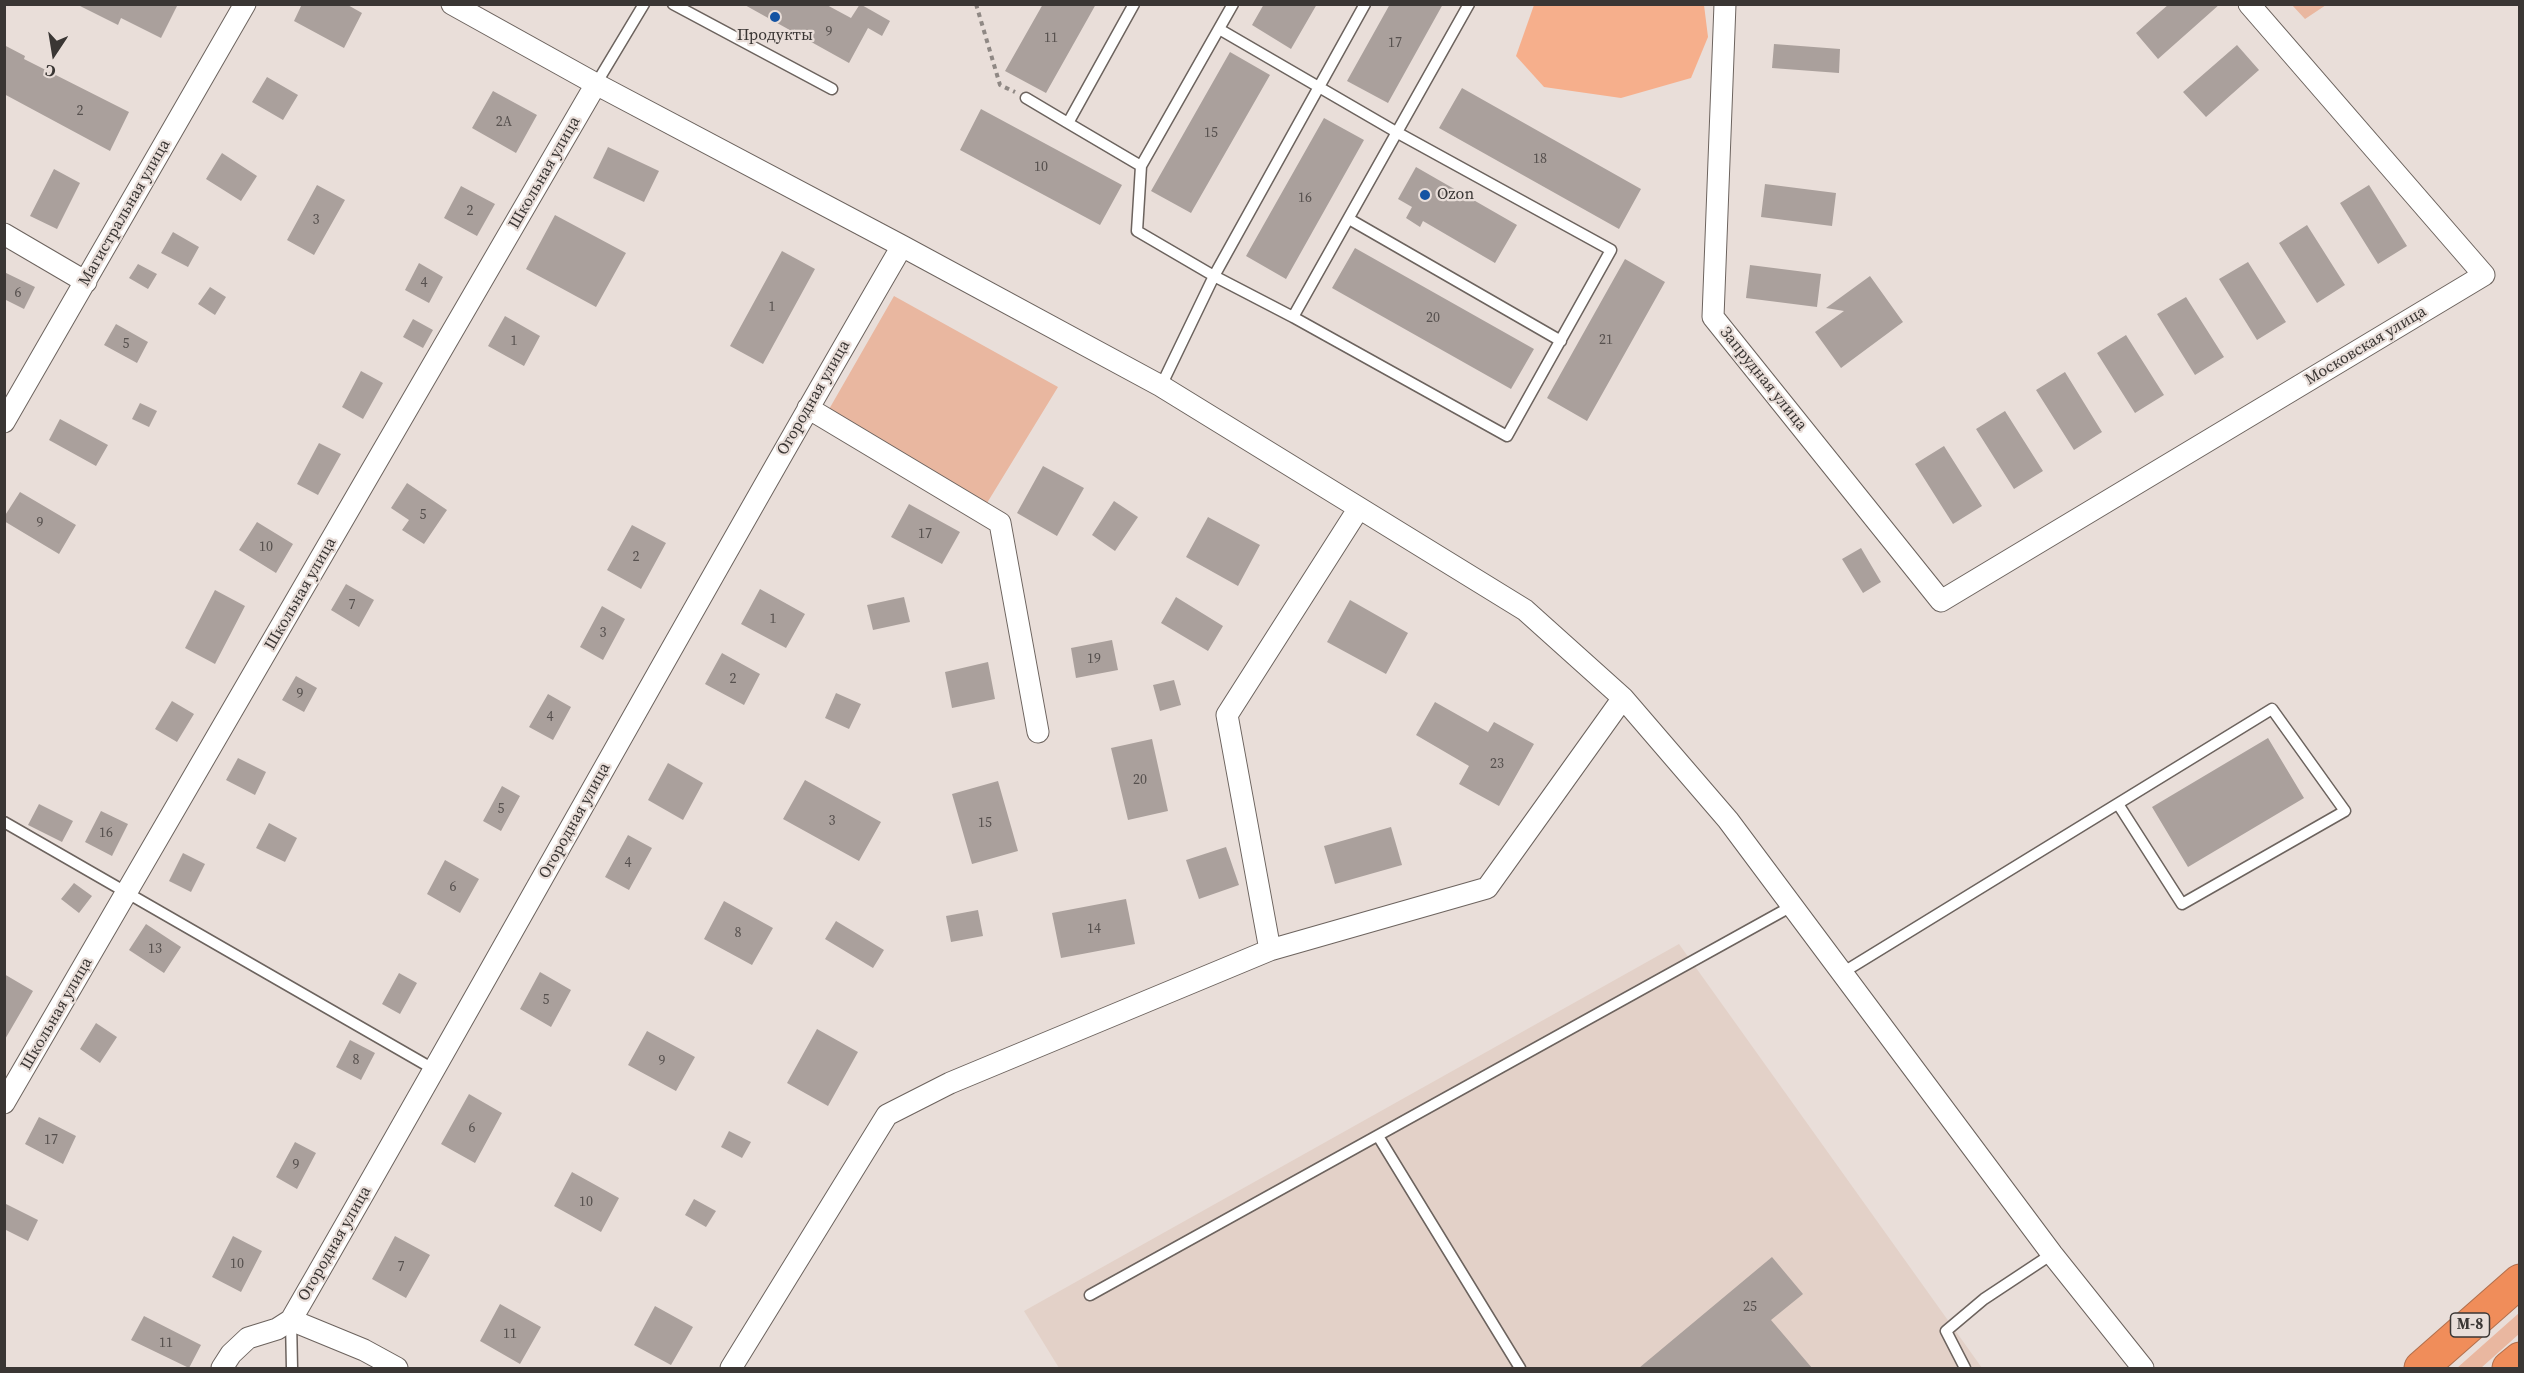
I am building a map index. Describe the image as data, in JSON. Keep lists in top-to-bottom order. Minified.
{"streets":{"highway":["М-8"],"street":["Школьная улица","Магистральная улица","Московская улица","Запрудная улица","Огородная улица"]},"crossings":[["Московская улица","Запрудная улица"]],"places":["Продукты","Ozon"],"house_numbers":["9","11","17","2","2А","15","18","10","16","2","3","4","6","1","20","21","1","5","5","9","17","10","2","7","1","3","19","2","9","4","23","20","5","3","15","16","4","6","14","8","13","5","8","9","6","17","9","10","10","7","25","11","11"],"north":"bottom"}
